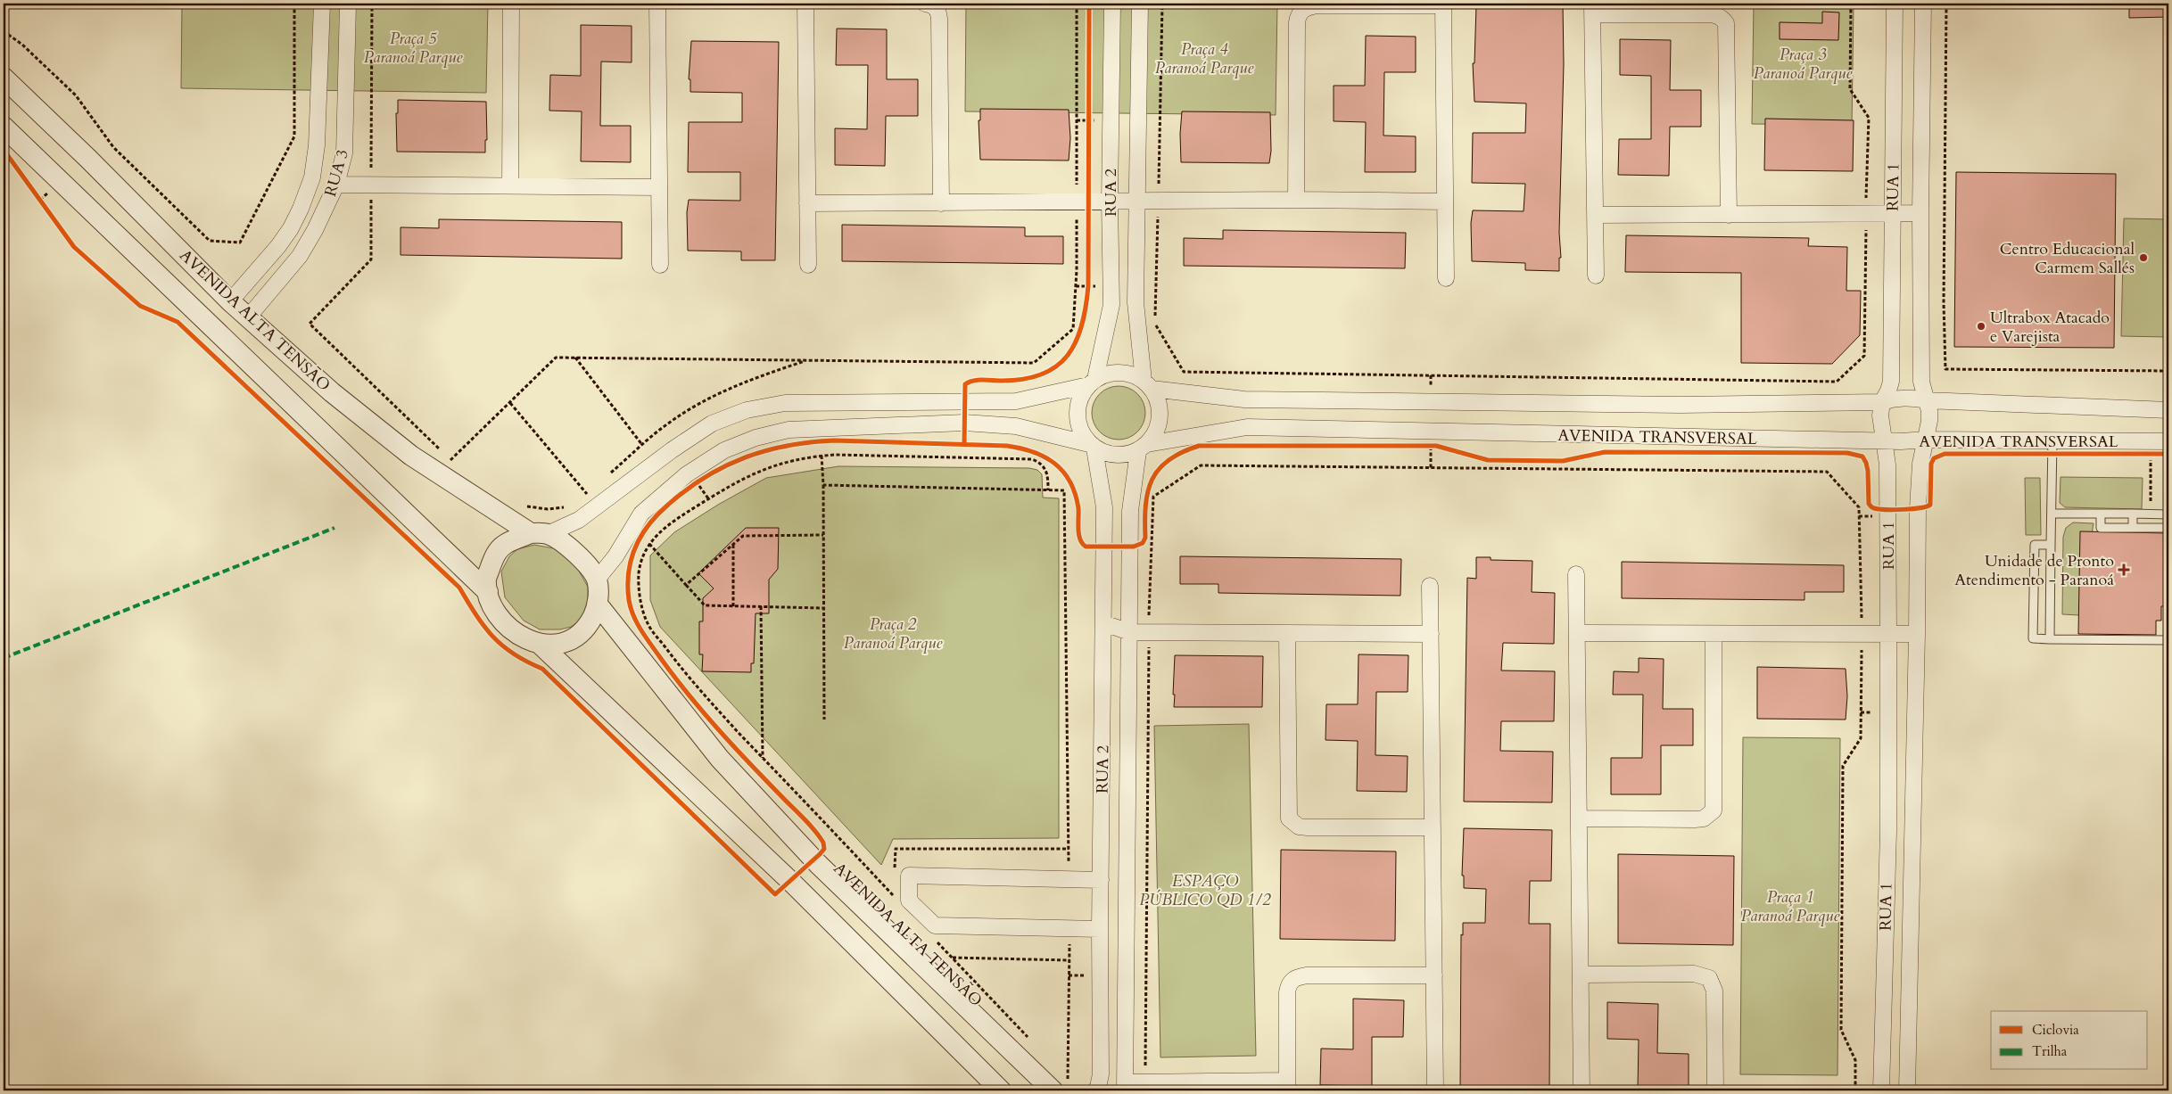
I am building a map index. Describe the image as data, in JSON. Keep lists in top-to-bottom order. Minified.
{"streets":{"street":["RUA 3","RUA 1","RUA 2","AVENIDA ALTA TENSĀO","AVENIDA TRANSVERSAL","AVENIDA ALTA TENSÃO"]},"crossings":[["RUA 3","AVENIDA ALTA TENSĀO"],["RUA 1","AVENIDA TRANSVERSAL"],["RUA 2","AVENIDA TRANSVERSAL"],["AVENIDA ALTA TENSĀO","AVENIDA TRANSVERSAL"],["AVENIDA ALTA TENSĀO","AVENIDA ALTA TENSÃO"],["AVENIDA TRANSVERSAL","AVENIDA ALTA TENSÃO"]],"parks":["Praça 5 Paranoá Parque","Praça 4 Paranoá Parque","Praça 3 Paranoá Parque","Praça 2 Paranoá Parque","ESPAÇO PÚBLICO QD 1/2","Praça 1 Paranoá Parque"],"places":{"other":["Centro Educacional Carmem Sallés","Ultrabox Atacado e Varejista"],"health":["Unidade de Pronto Atendimento - Paranoá"]},"legend":["Ciclovia","Trilha"]}
